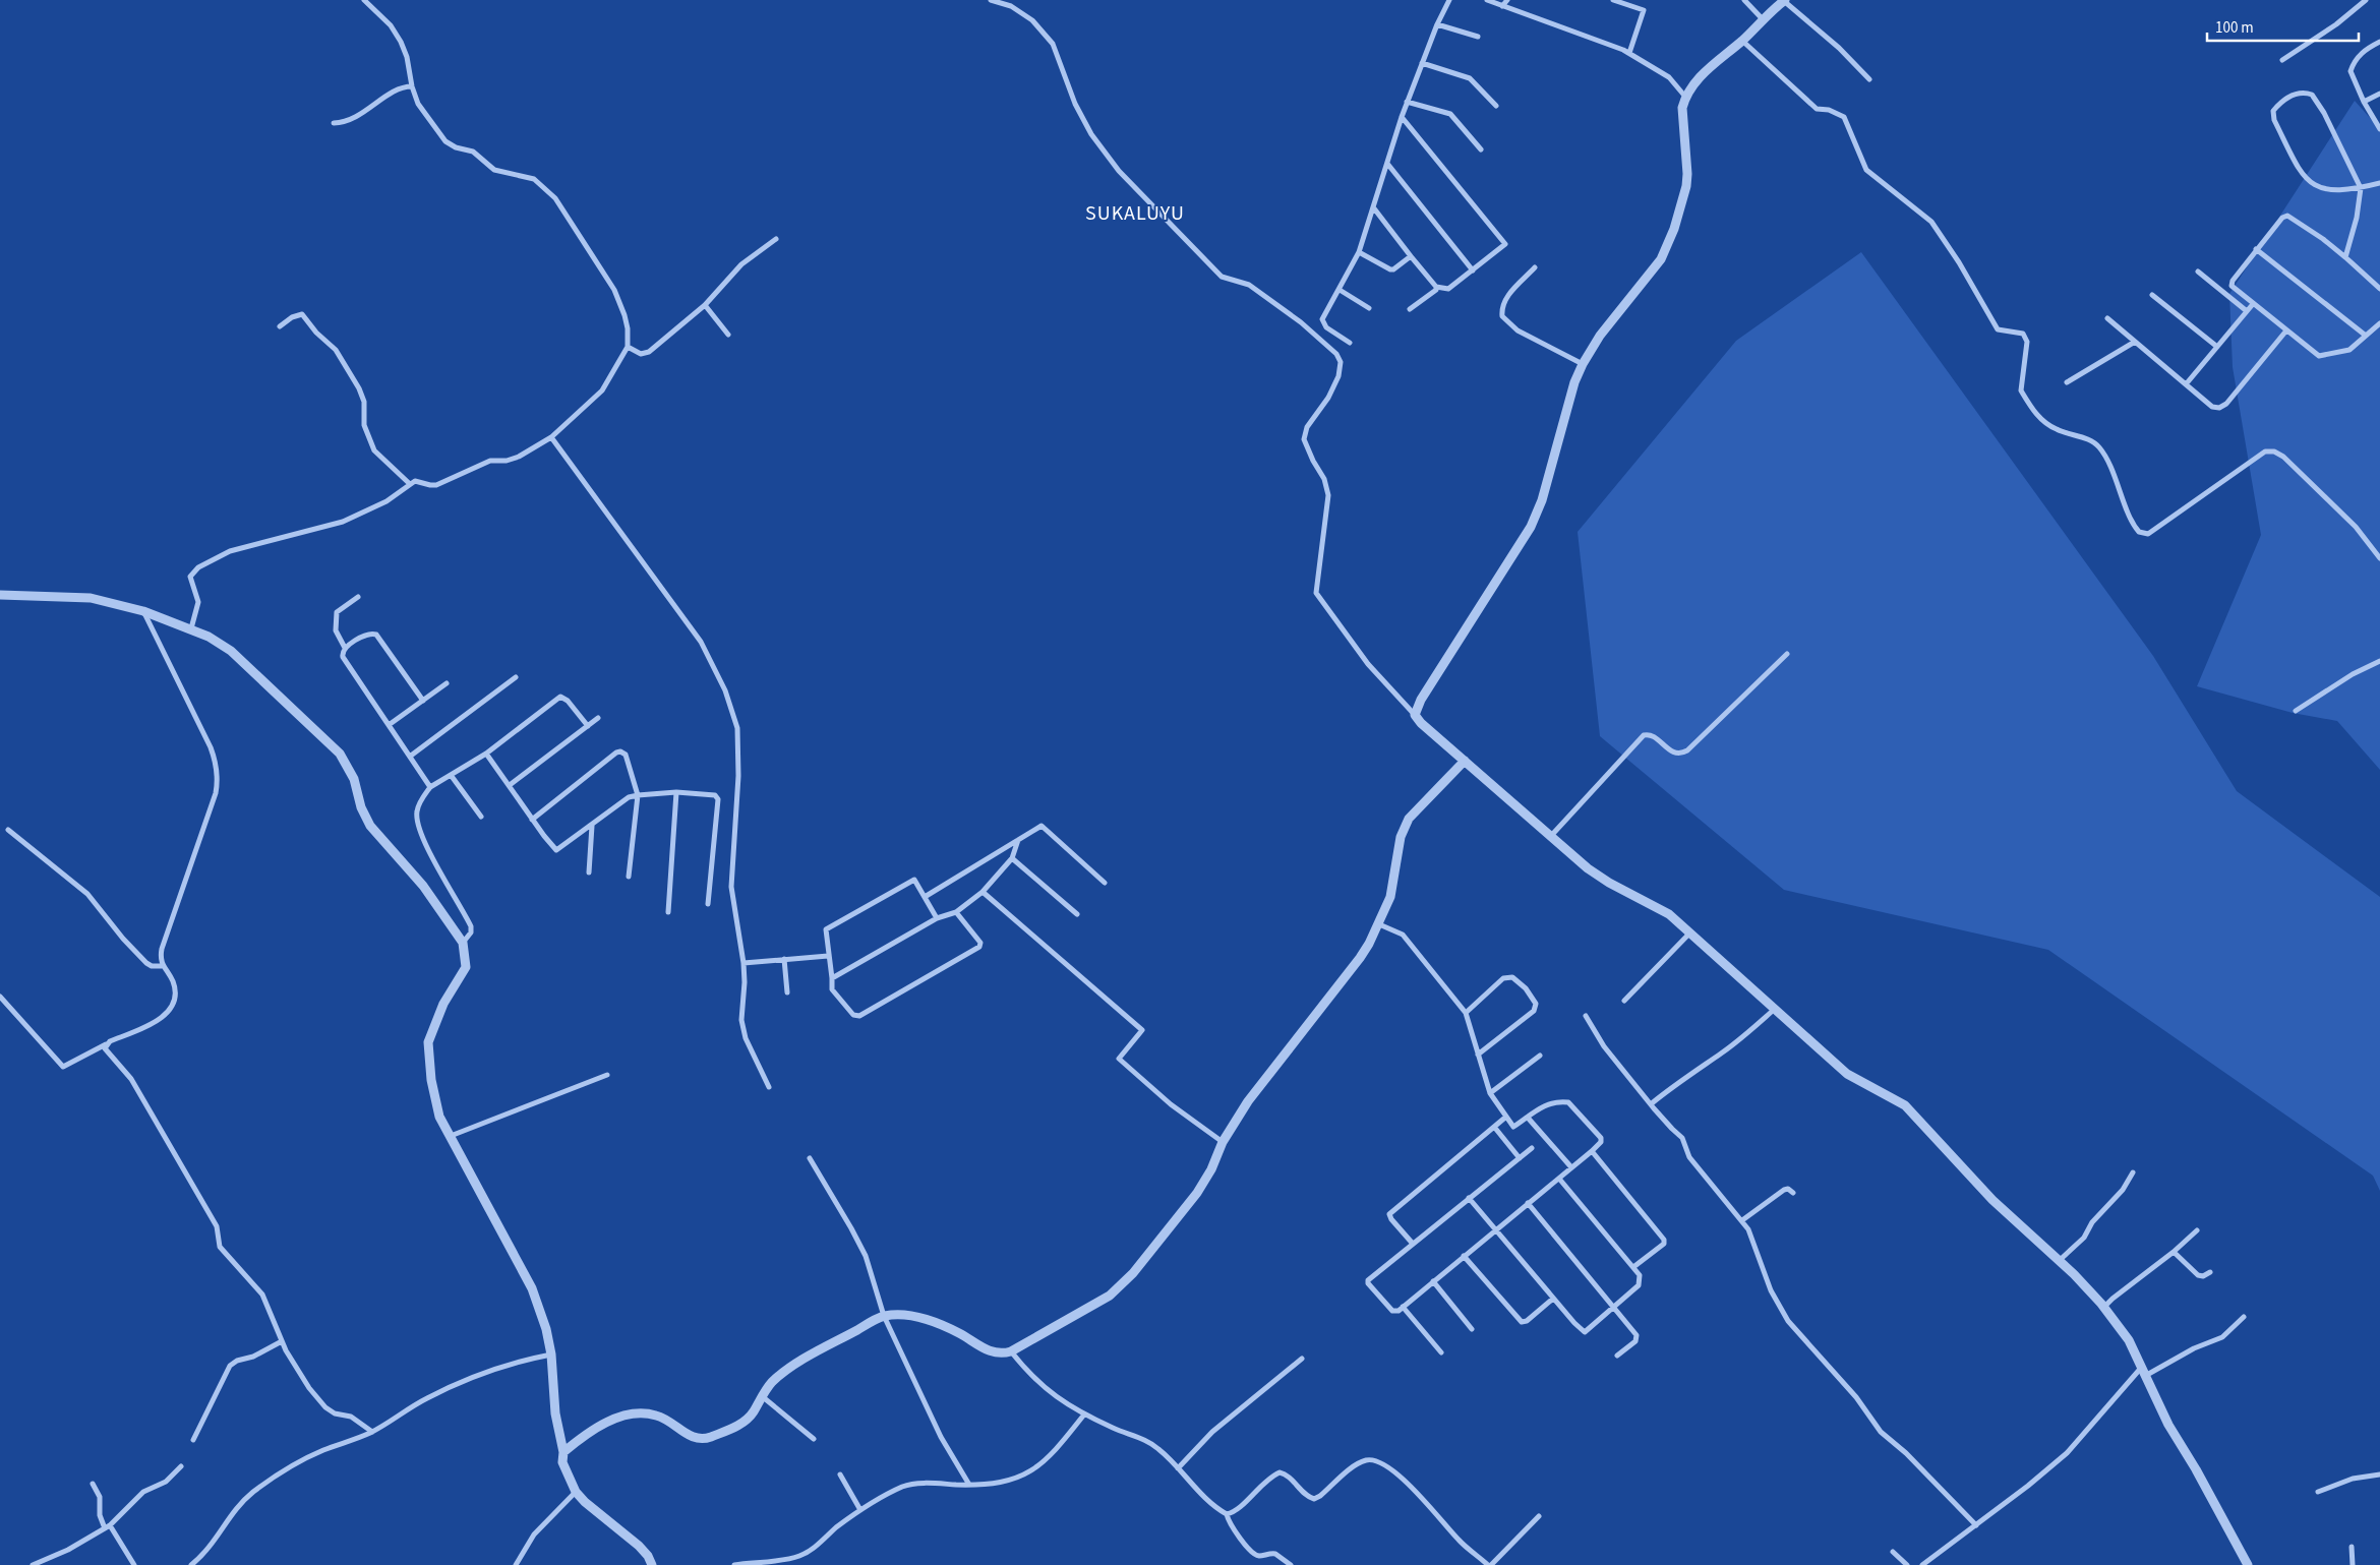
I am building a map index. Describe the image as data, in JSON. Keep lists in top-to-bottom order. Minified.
{"districts":["SUKALUYU"],"scale_bar":"100 m"}
